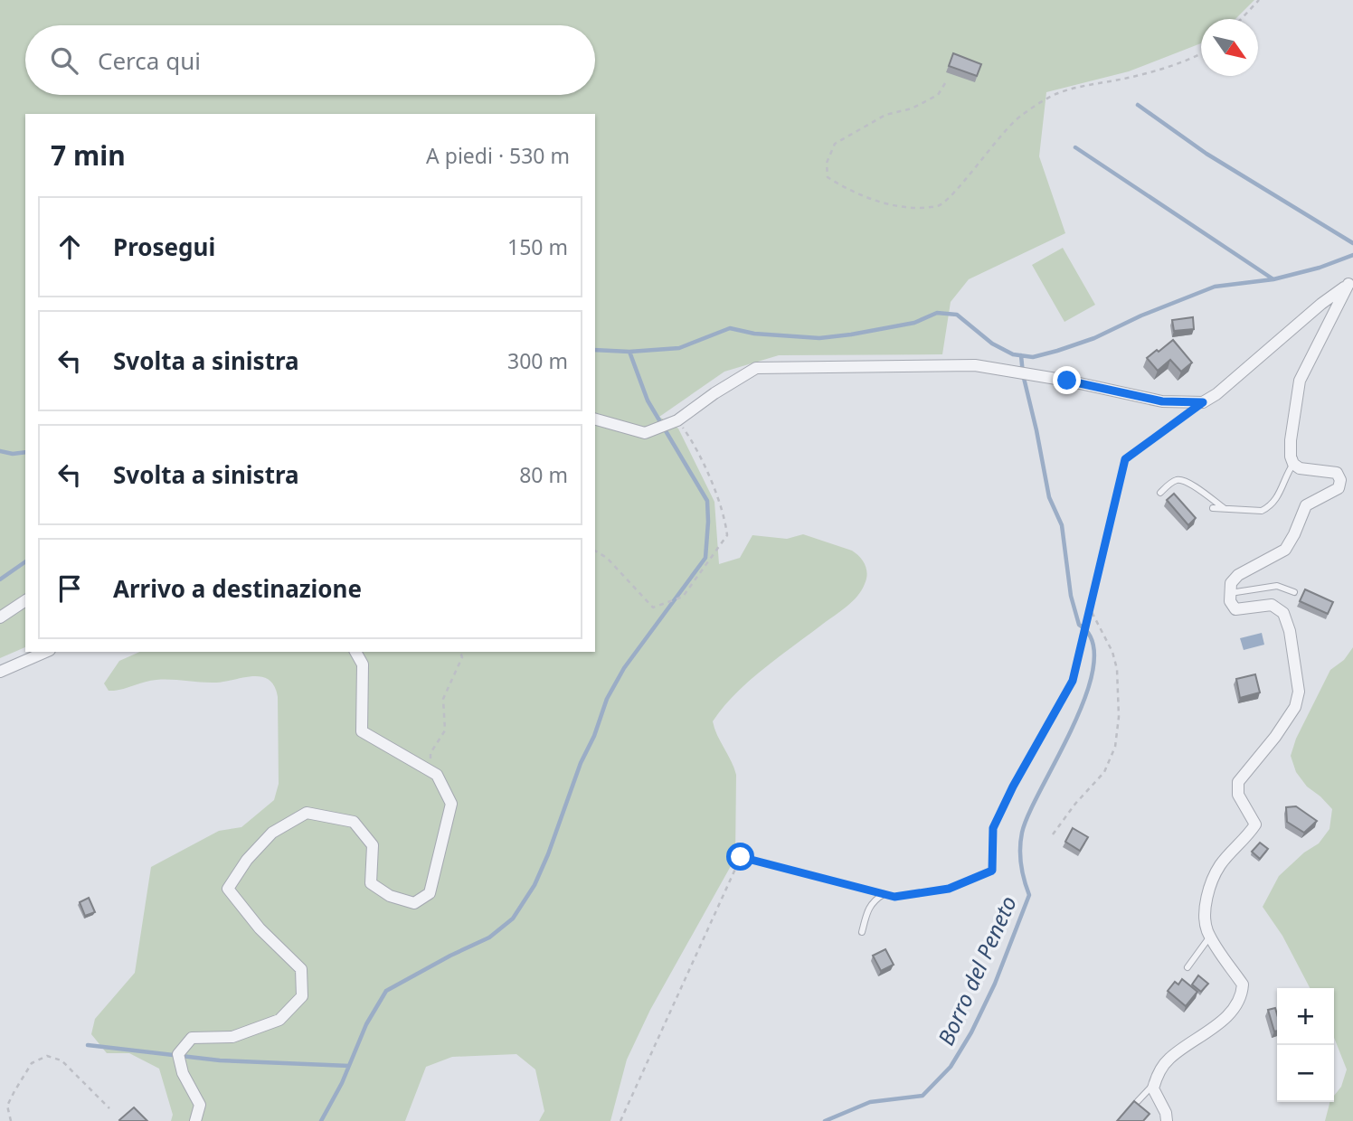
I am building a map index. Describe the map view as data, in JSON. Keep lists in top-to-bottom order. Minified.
{"water":["Borro del Peneto"],"north":"bottom right","page":{"search":"Cerca qui","heading":["7 min","A piedi · 530 m"],"list":[["Prosegui","150 m"],["Svolta a sinistra","300 m"],["Svolta a sinistra","80 m"],"Arrivo a destinazione"],"map_buttons":["+","−"]}}
